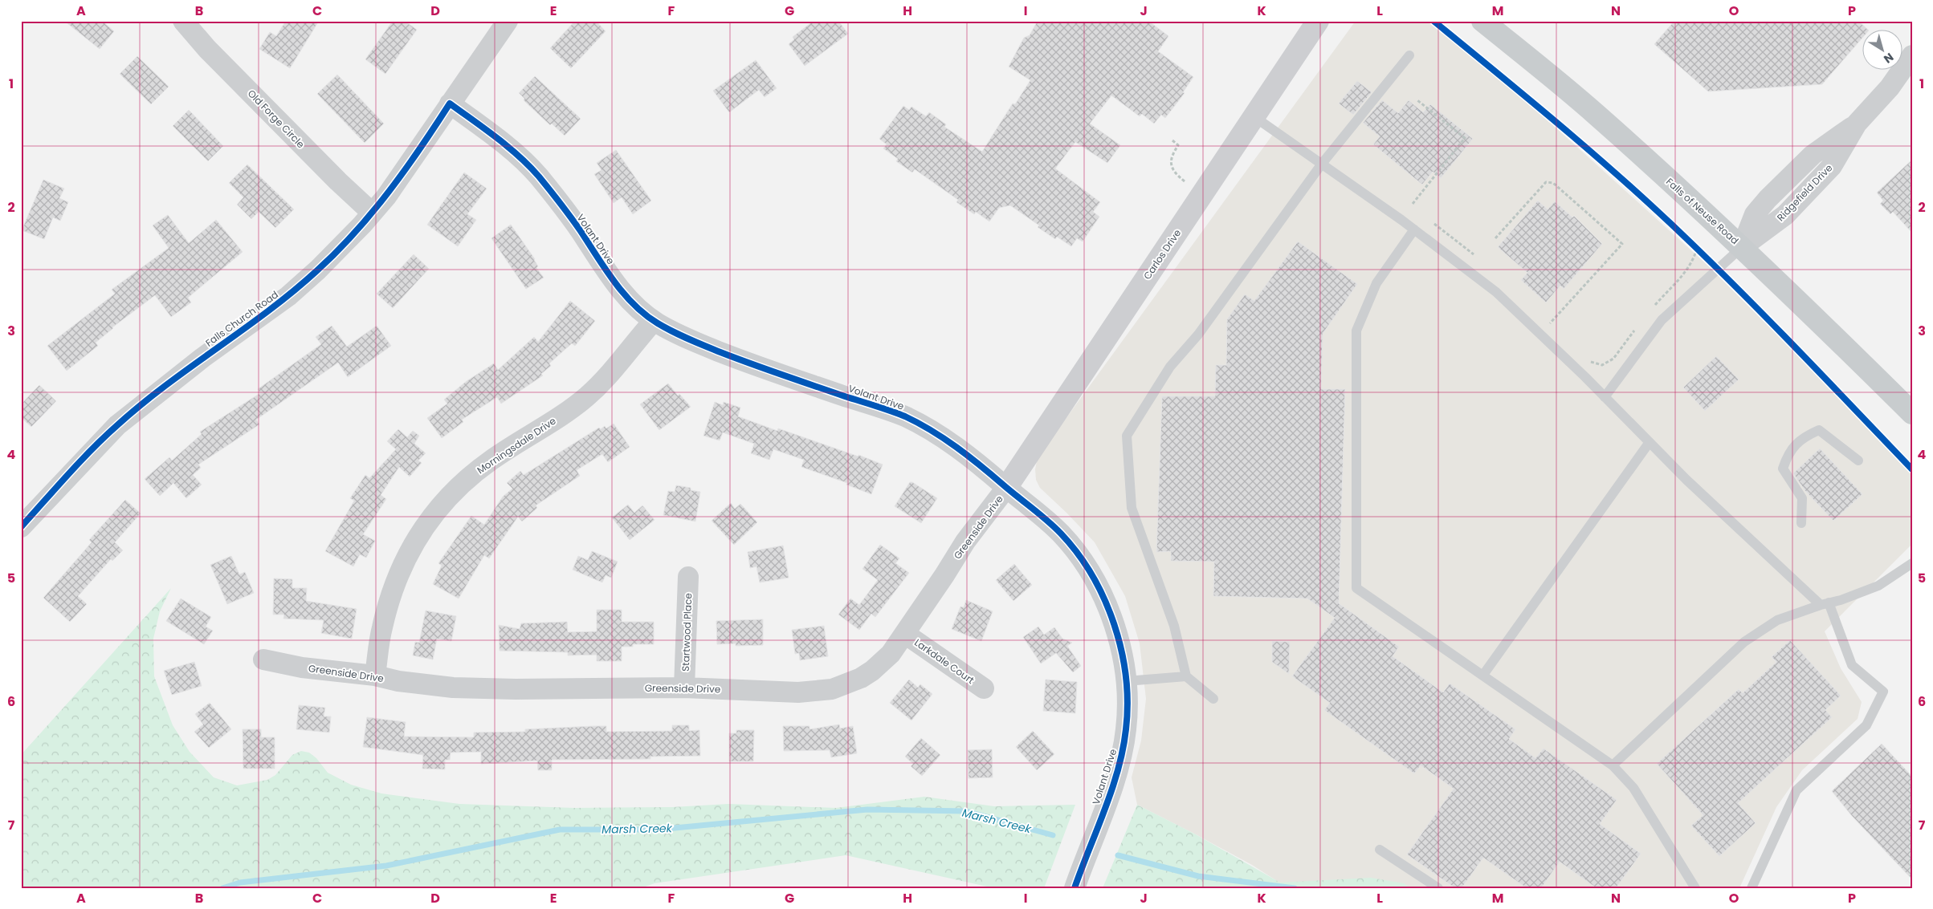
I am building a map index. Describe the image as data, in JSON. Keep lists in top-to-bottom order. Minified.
{"streets":{"main road":["Falls of Neuse Road"],"street":["Old Forge Circle","Ridgefield Drive","Volant Drive","Carlos Drive","Falls Church Road","Morningsdale Drive","Greenside Drive","Startwood Place","Larkdale Court"]},"crossings":[["Old Forge Circle","Falls Church Road"],["Ridgefield Drive","Falls of Neuse Road"],["Volant Drive","Carlos Drive"],["Volant Drive","Falls Church Road"],["Volant Drive","Morningsdale Drive"],["Volant Drive","Greenside Drive"],["Carlos Drive","Greenside Drive"],["Morningsdale Drive","Greenside Drive"],["Greenside Drive","Startwood Place"],["Greenside Drive","Larkdale Court"]],"water":["Marsh Creek"],"north":"bottom right","grid":{"columns":["A","B","C","D","E","F","G","H","I","J","K","L","M","N","O","P"],"rows":["1","2","3","4","5","6","7"]}}
